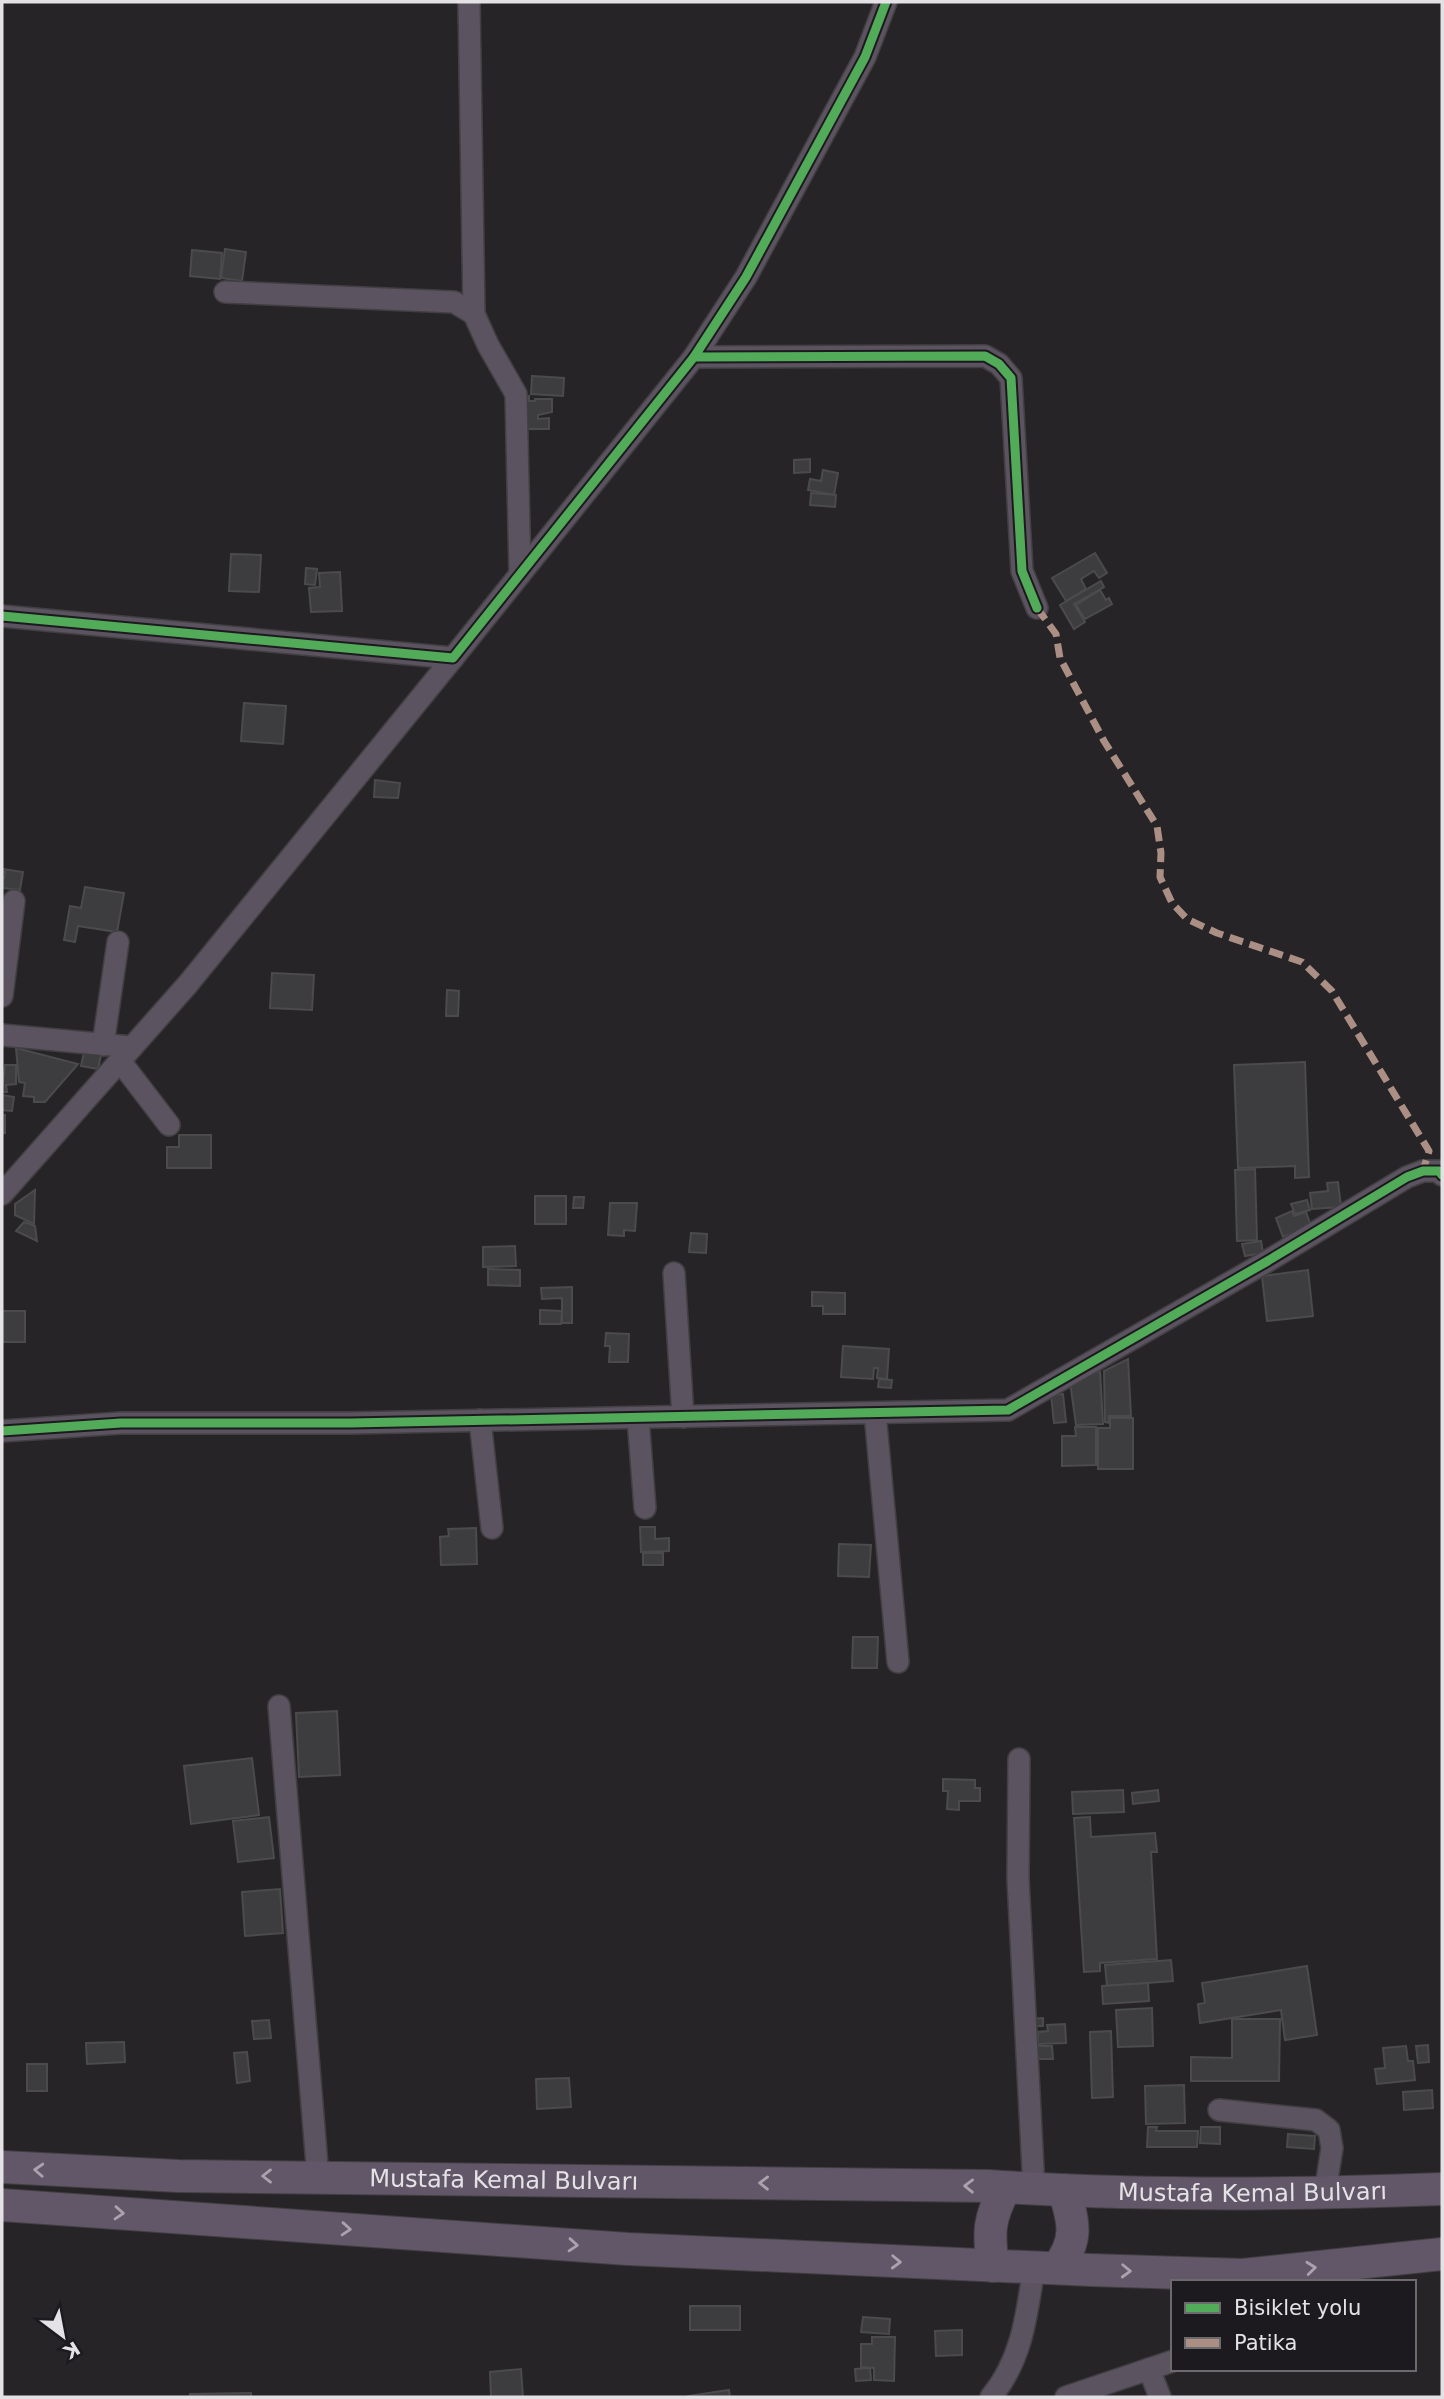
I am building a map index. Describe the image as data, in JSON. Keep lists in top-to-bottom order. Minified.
{"streets":{"highway":["Mustafa Kemal Bulvarı"]},"legend":["Bisiklet yolu","Patika"],"north":"bottom right"}
